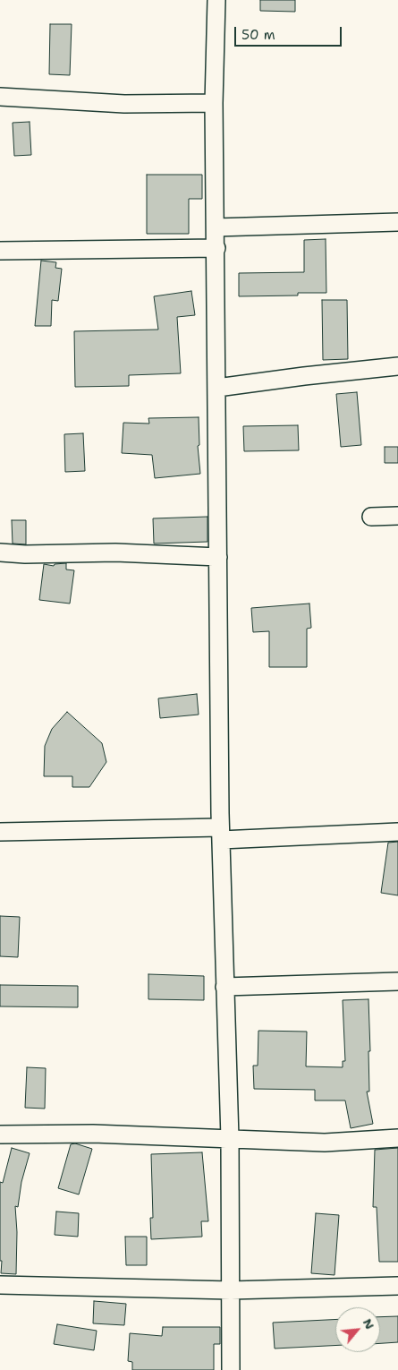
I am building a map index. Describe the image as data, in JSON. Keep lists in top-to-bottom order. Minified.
{"scale_bar":"50 m","north":"top right"}
